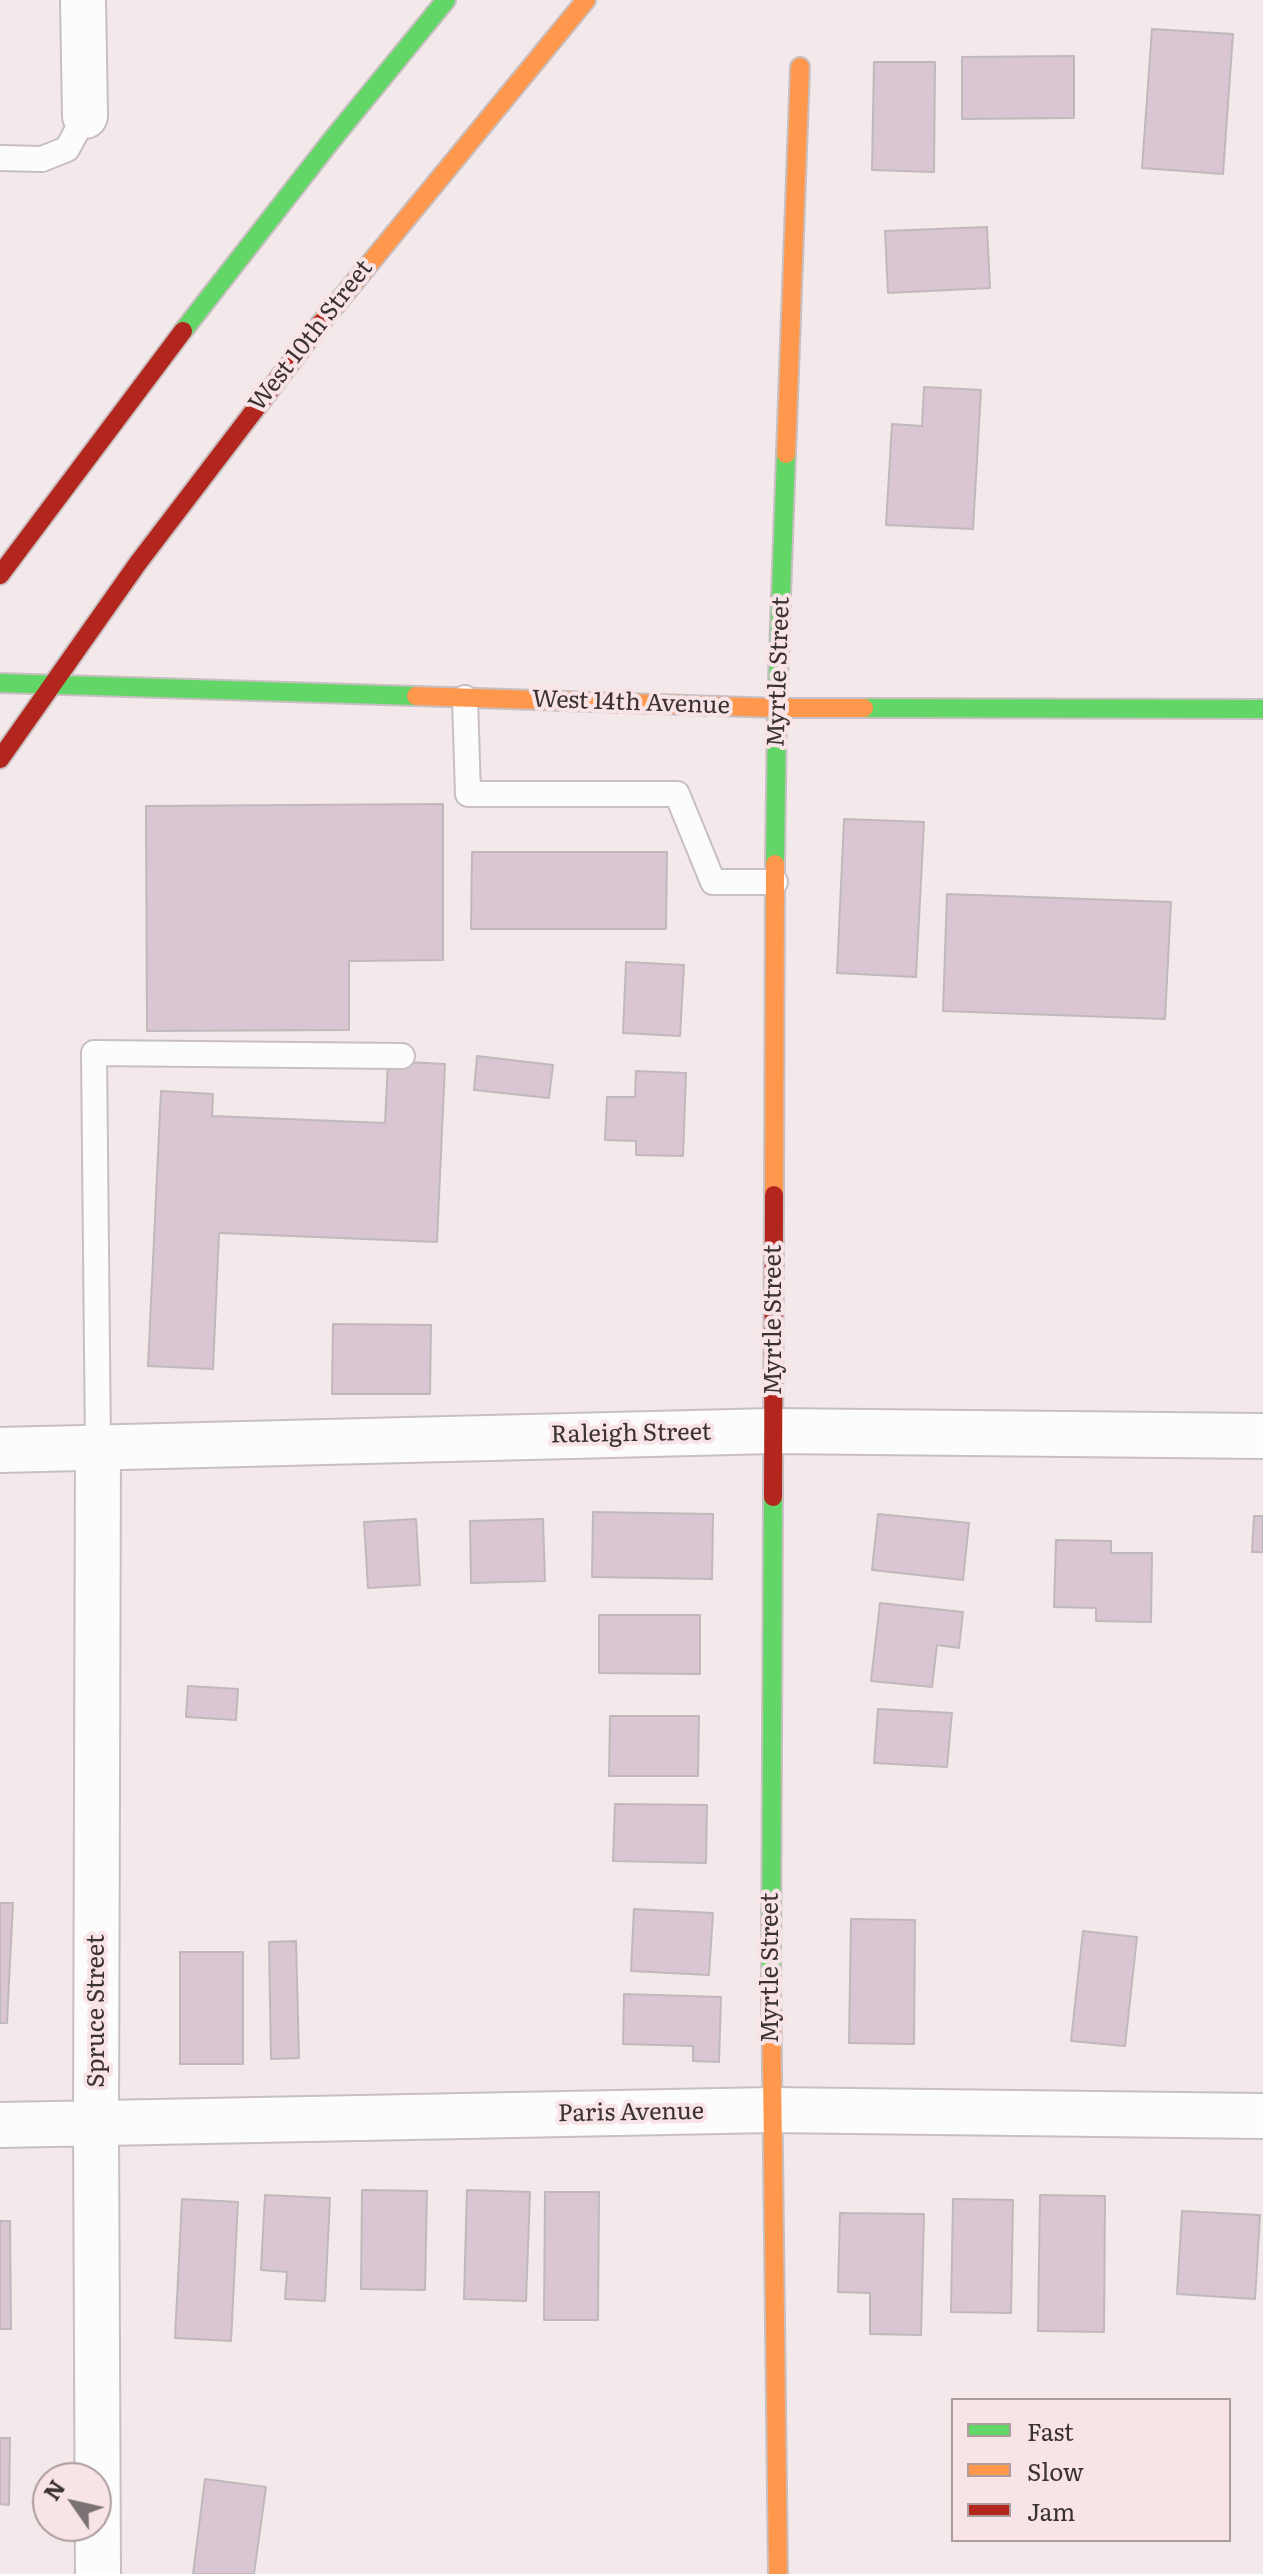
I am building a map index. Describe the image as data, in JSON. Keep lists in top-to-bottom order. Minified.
{"streets":{"main road":["West 10th Street","Myrtle Street","West 14th Avenue"],"street":["Raleigh Street","Spruce Street","Paris Avenue"]},"crossings":[["West 10th Street","West 14th Avenue"],["Myrtle Street","West 14th Avenue"],["Myrtle Street","Raleigh Street"],["Myrtle Street","Paris Avenue"],["Raleigh Street","Spruce Street"],["Spruce Street","Paris Avenue"]],"legend":["Fast","Slow","Jam"],"north":"top left"}
